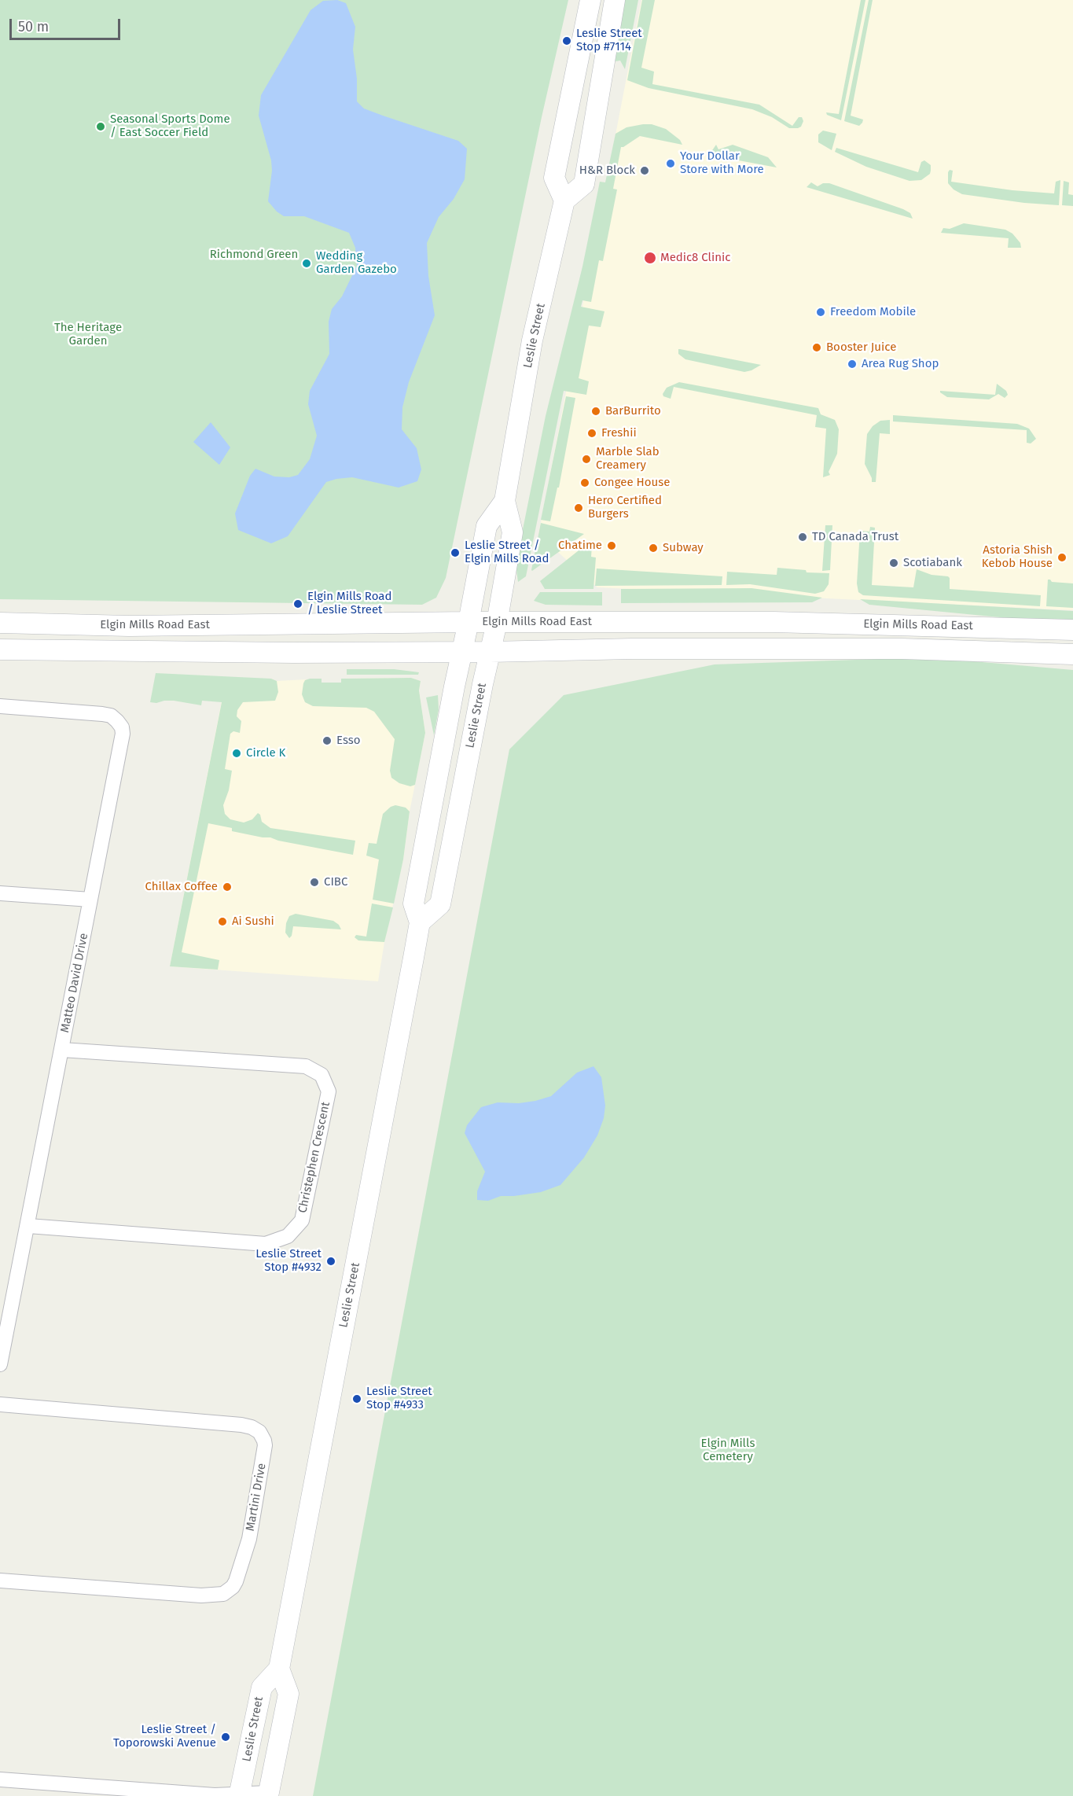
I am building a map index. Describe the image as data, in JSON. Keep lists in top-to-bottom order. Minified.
{"streets":{"main road":["Leslie Street","Elgin Mills Road East"],"street":["Matteo David Drive","Christephen Crescent","Martini Drive"]},"crossings":[["Leslie Street","Elgin Mills Road East"],["Matteo David Drive","Christephen Crescent"]],"parks":["Richmond Green","The Heritage Garden","Elgin Mills Cemetery"],"places":["Leslie Street Stop #7114","Seasonal Sports Dome / East Soccer Field","Your Dollar Store with More","H&R Block","Medic8 Clinic","Wedding Garden Gazebo","Freedom Mobile","Booster Juice","Area Rug Shop","BarBurrito","Freshii","Marble Slab Creamery","Congee House","Hero Certified Burgers","TD Canada Trust","Chatime","Subway","Leslie Street / Elgin Mills Road","Astoria Shish Kebob House","Scotiabank","Elgin Mills Road / Leslie Street","Esso","Circle K","CIBC","Chillax Coffee","Ai Sushi","Leslie Street Stop #4932","Leslie Street Stop #4933","Leslie Street / Toporowski Avenue"],"scale_bar":"50 m"}
